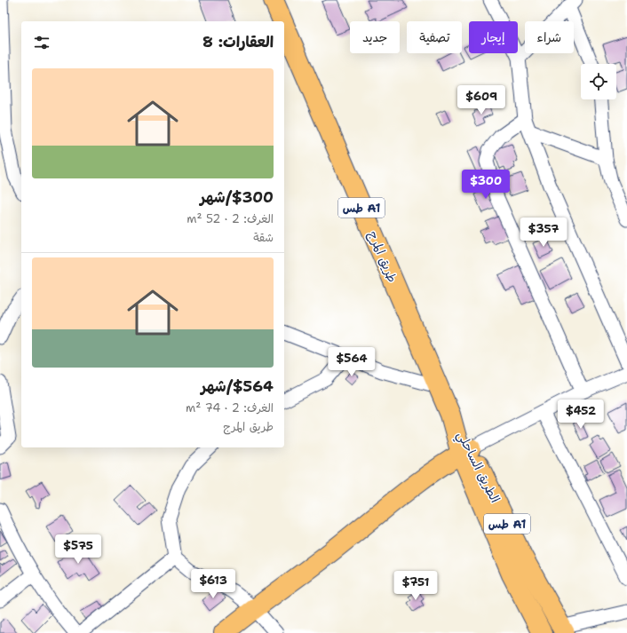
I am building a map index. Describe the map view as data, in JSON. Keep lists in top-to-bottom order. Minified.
{"streets":{"main road":["طس A1","طريق المرج","الطريق الساحلي"]},"crossings":[["طس A1","الطريق الساحلي"],["طريق المرج","الطريق الساحلي"]],"page":{"chip":["شراء","إيجار","تصفية","جديد"],"heading":"العقارات: 8","list":[{"name":"$300/شهر","note":"الغرف: 2 · 52 m² · شقة"},{"name":"$564/شهر","note":"الغرف: 2 · 74 m² · طريق المرج"}],"price":["$609","$300","$357","$564","$452","$575","$613","$751"]}}
